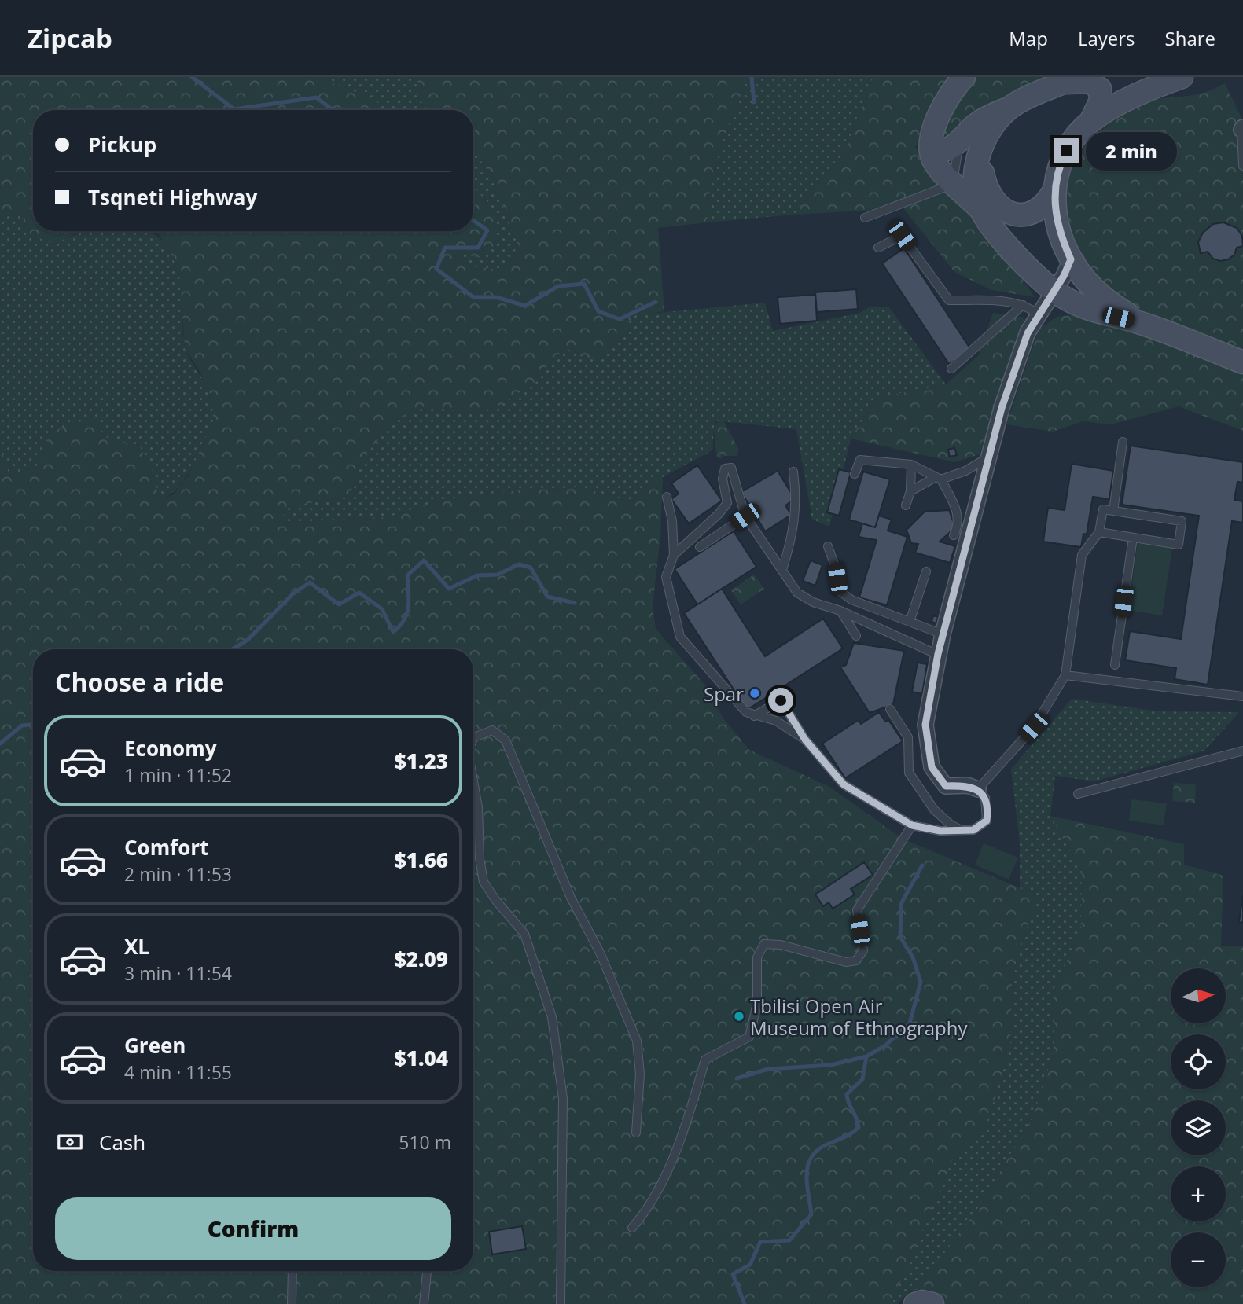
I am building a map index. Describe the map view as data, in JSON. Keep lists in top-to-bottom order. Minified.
{"places":["Spar","Tbilisi Open Air Museum of Ethnography"],"north":"right","page":{"header":"Zipcab","nav":["Map","Layers","Share"],"banner":["Pickup","Tsqneti Highway"],"bubble":"2 min","heading":"Choose a ride","list":[{"name":"Economy","note":"1 min · 11:52","value":"$1.23"},{"name":"Comfort","note":"2 min · 11:53","value":"$1.66"},{"name":"XL","note":"3 min · 11:54","value":"$2.09"},{"name":"Green","note":"4 min · 11:55","value":"$1.04"}],"map_buttons":["+","−"],"pay":["Cash","510 m"],"buttons":"Confirm"}}
